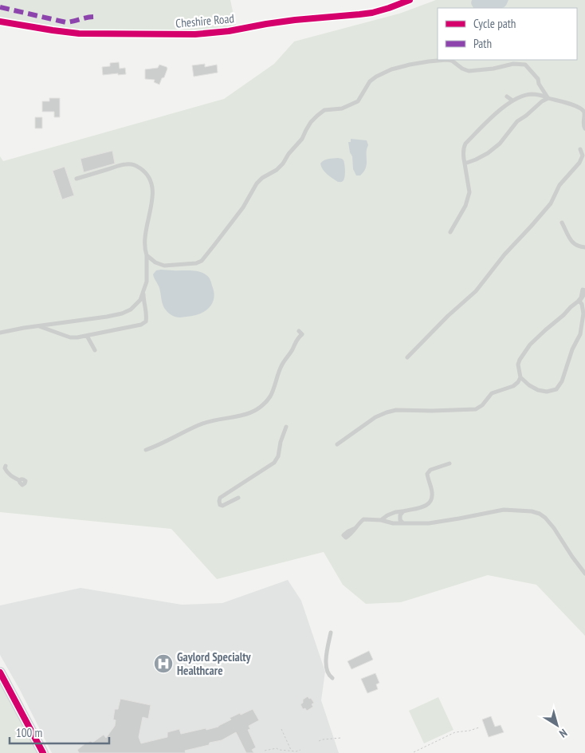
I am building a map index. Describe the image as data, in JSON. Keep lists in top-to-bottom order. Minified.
{"streets":{"street":["Cheshire Road"]},"places":{"hospital":["Gaylord Specialty Healthcare"]},"legend":["Cycle path","Path"],"scale_bar":"100 m","north":"bottom right"}
